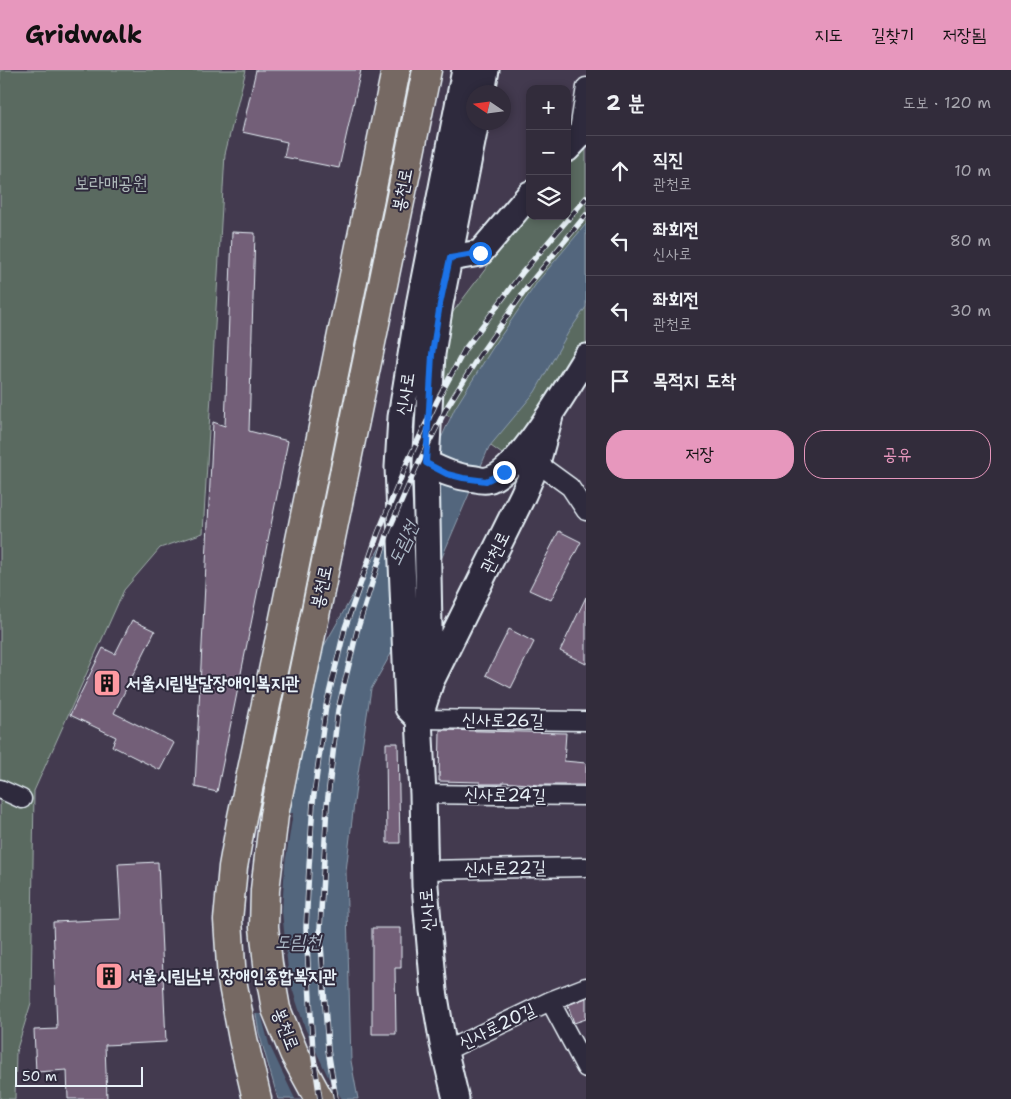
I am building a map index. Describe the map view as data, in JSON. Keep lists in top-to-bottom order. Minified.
{"streets":{"main road":["봉천로","신사로","관천로"],"street":["신사로26길","신사로24길","신사로22길","신사로20길"]},"crossings":[["신사로","관천로"],["신사로","신사로26길"],["신사로","신사로24길"],["신사로","신사로22길"],["신사로","신사로20길"]],"water":["도림천"],"parks":["보라매공원"],"places":{"building":["서울시립발달장애인복지관","서울시립남부 장애인종합복지관"]},"scale_bar":"50 m","north":"left","page":{"header":"Gridwalk","nav":["지도","길찾기","저장됨"],"heading":["2 분","도보 · 120 m"],"map_buttons":["+","−"],"list":[["직진","관천로","10 m"],["좌회전","신사로","80 m"],["좌회전","관천로","30 m"],"목적지 도착"],"buttons":["저장","공유"],"scale":"50 m"}}
